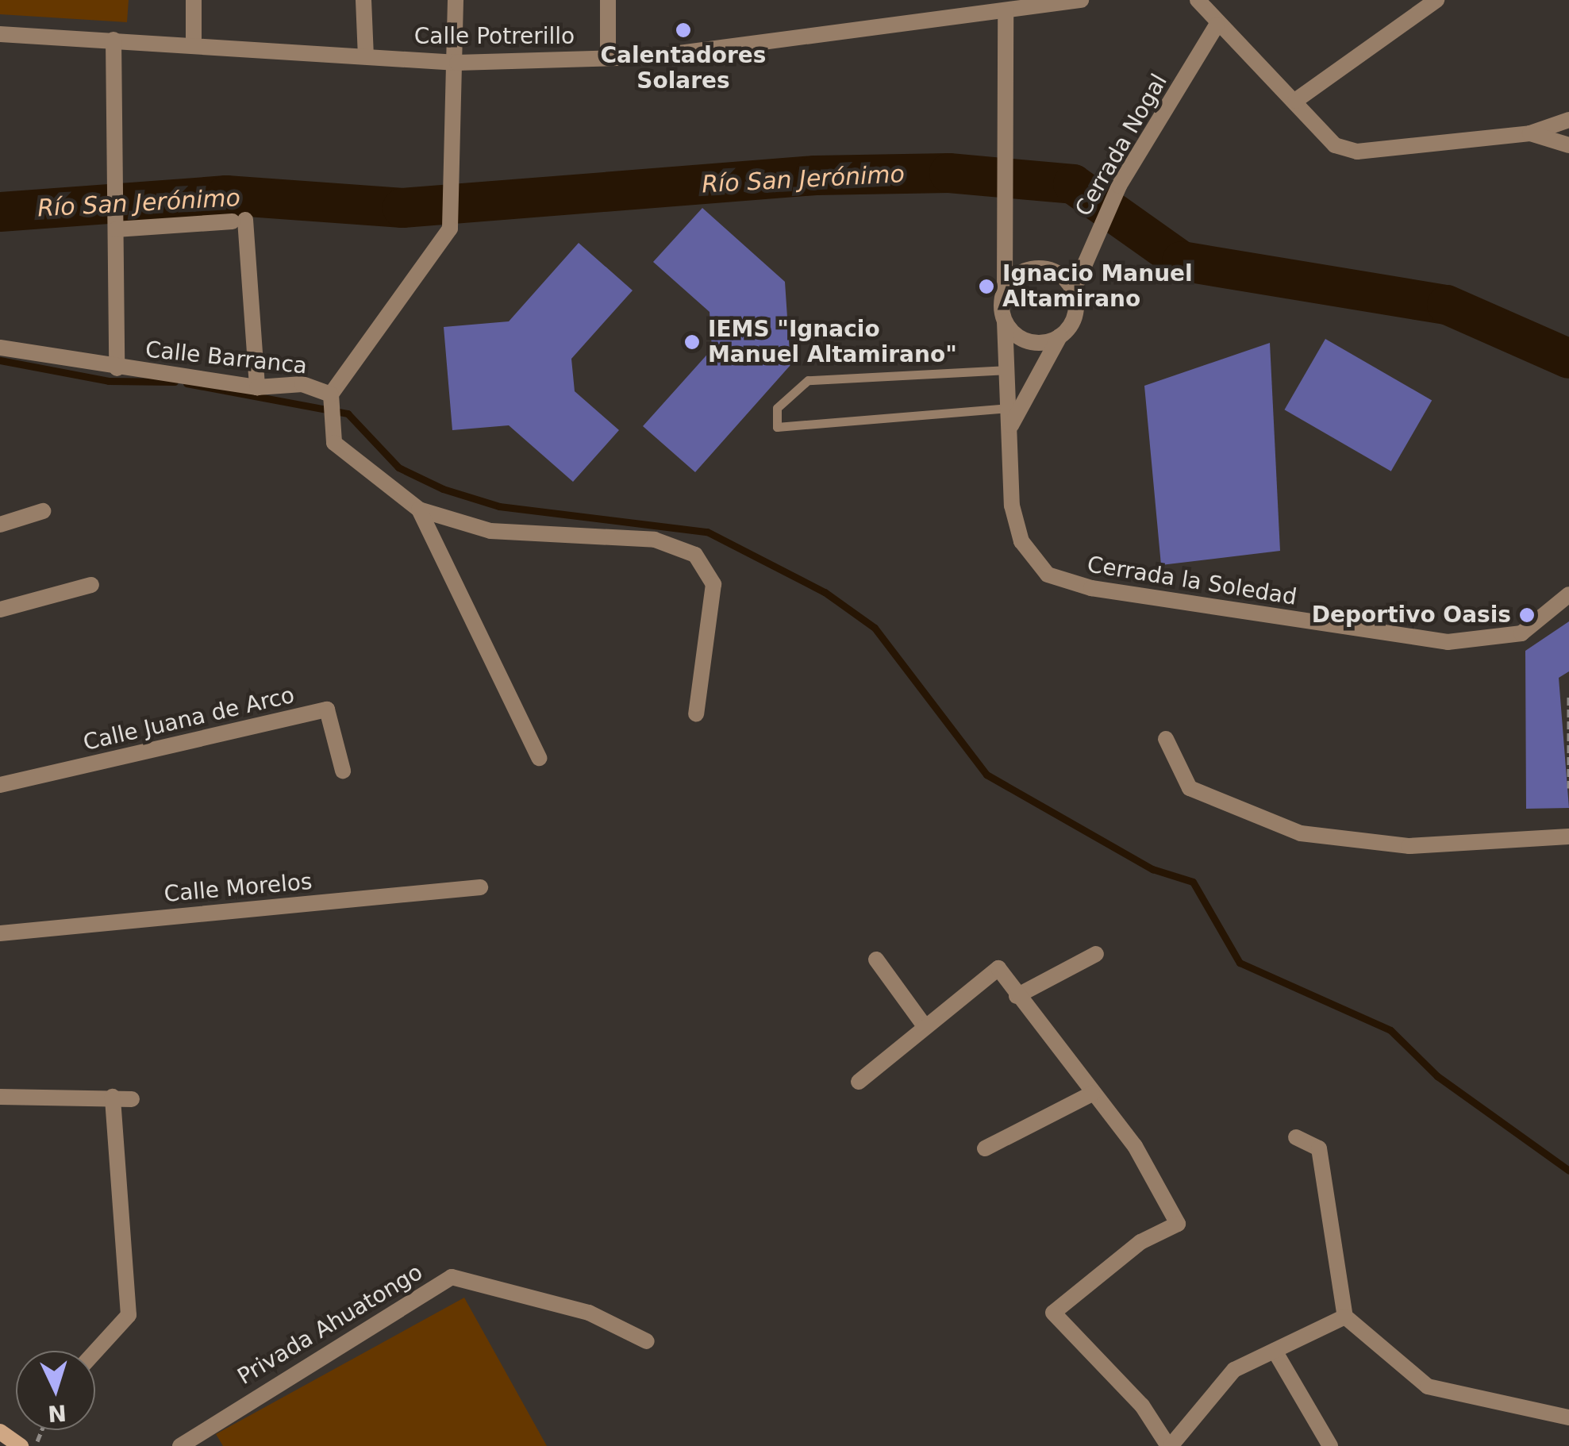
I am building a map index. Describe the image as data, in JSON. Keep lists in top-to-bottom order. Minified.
{"streets":{"street":["Calle Potrerillo","Cerrada Nogal","Calle Barranca","Cerrada la Soledad","Calle Juana de Arco","Calle Morelos","Privada Ahuatongo"]},"crossings":[["Cerrada Nogal","Cerrada la Soledad"]],"water":["Río San Jerónimo"],"places":["Calentadores Solares","Ignacio Manuel Altamirano","IEMS \"Ignacio Manuel Altamirano\"","Deportivo Oasis"],"north":"bottom"}
